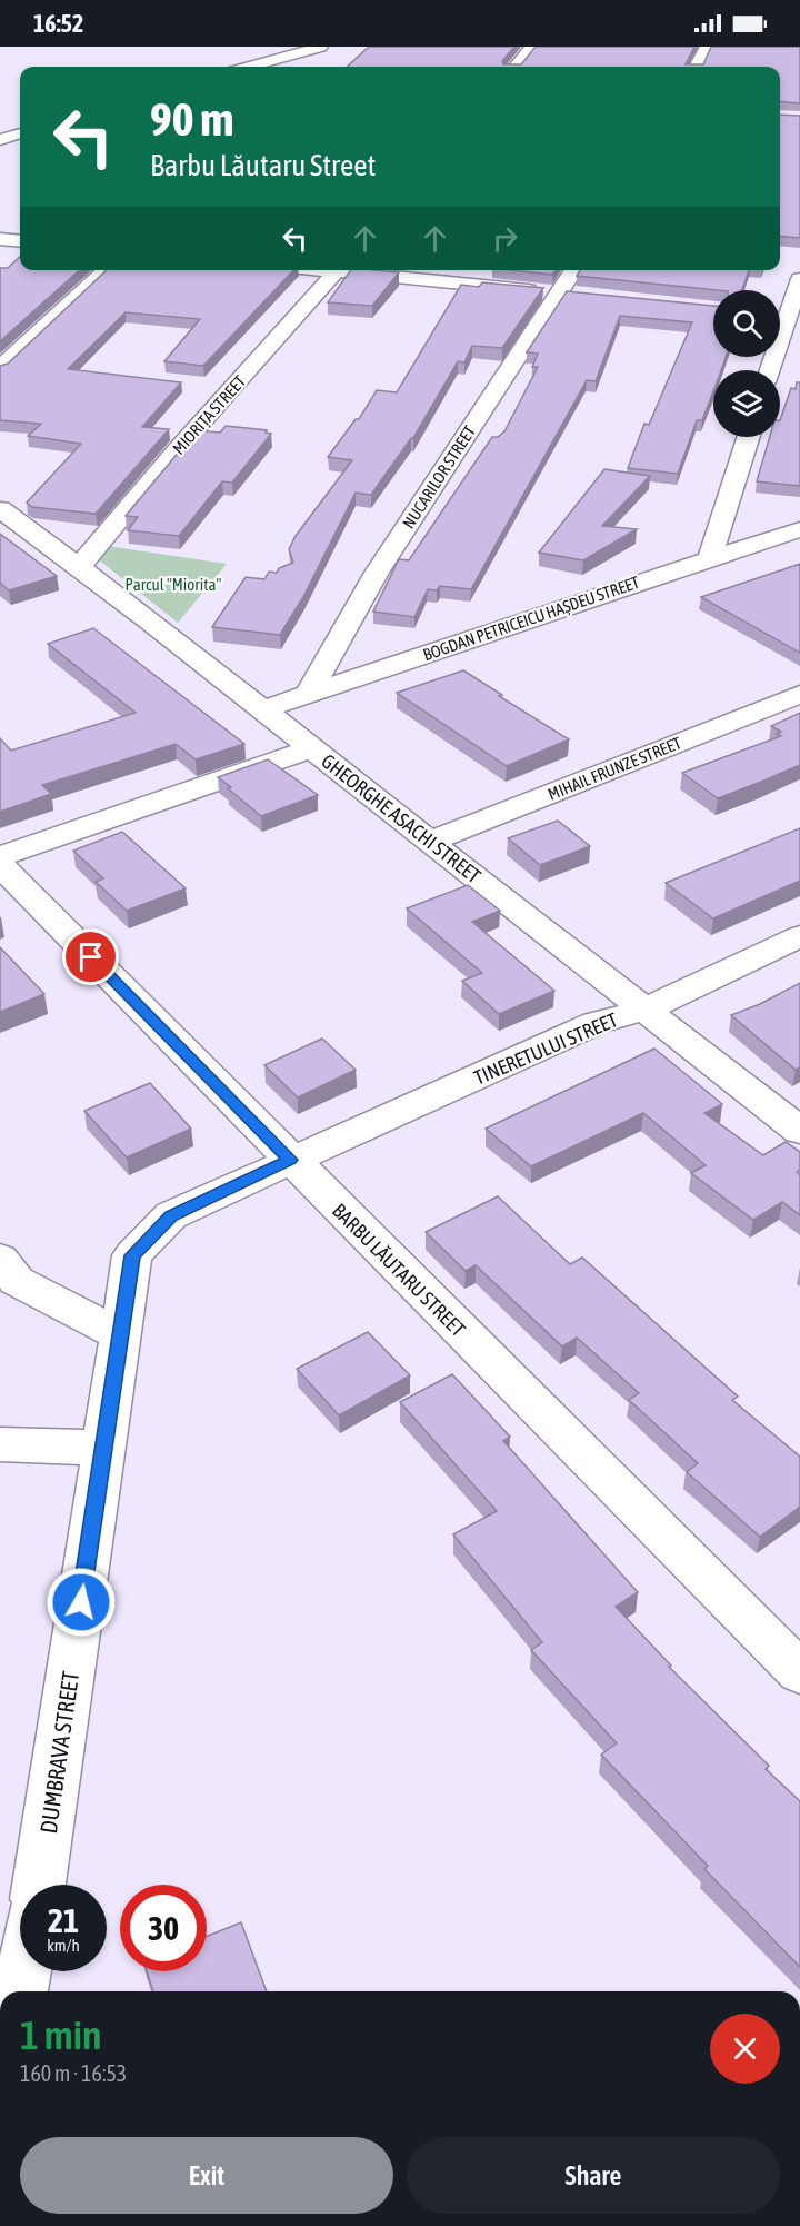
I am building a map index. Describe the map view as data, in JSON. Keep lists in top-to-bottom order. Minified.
{"streets":{"street":["MIORIȚA STREET","NUCARILOR STREET","BOGDAN PETRICEICU HAȘDEU STREET","MIHAIL FRUNZE STREET","GHEORGHE ASACHI STREET","TINERETULUI STREET","BARBU LĂUTARU STREET","DUMBRAVA STREET"]},"crossings":[["MIORIȚA STREET","GHEORGHE ASACHI STREET"],["NUCARILOR STREET","BOGDAN PETRICEICU HAȘDEU STREET"],["BOGDAN PETRICEICU HAȘDEU STREET","GHEORGHE ASACHI STREET"],["MIHAIL FRUNZE STREET","GHEORGHE ASACHI STREET"],["GHEORGHE ASACHI STREET","TINERETULUI STREET"],["TINERETULUI STREET","BARBU LĂUTARU STREET"],["TINERETULUI STREET","DUMBRAVA STREET"],["BARBU LĂUTARU STREET","DUMBRAVA STREET"]],"parks":["Parcul \"Miorita\""],"page":{"status":"16:52","turn":["90 m","Barbu Lăutaru Street"],"speed":"21 km/h","limit":"30","heading":["1 min","160 m · 16:53"],"buttons":["Exit","Share"]}}
